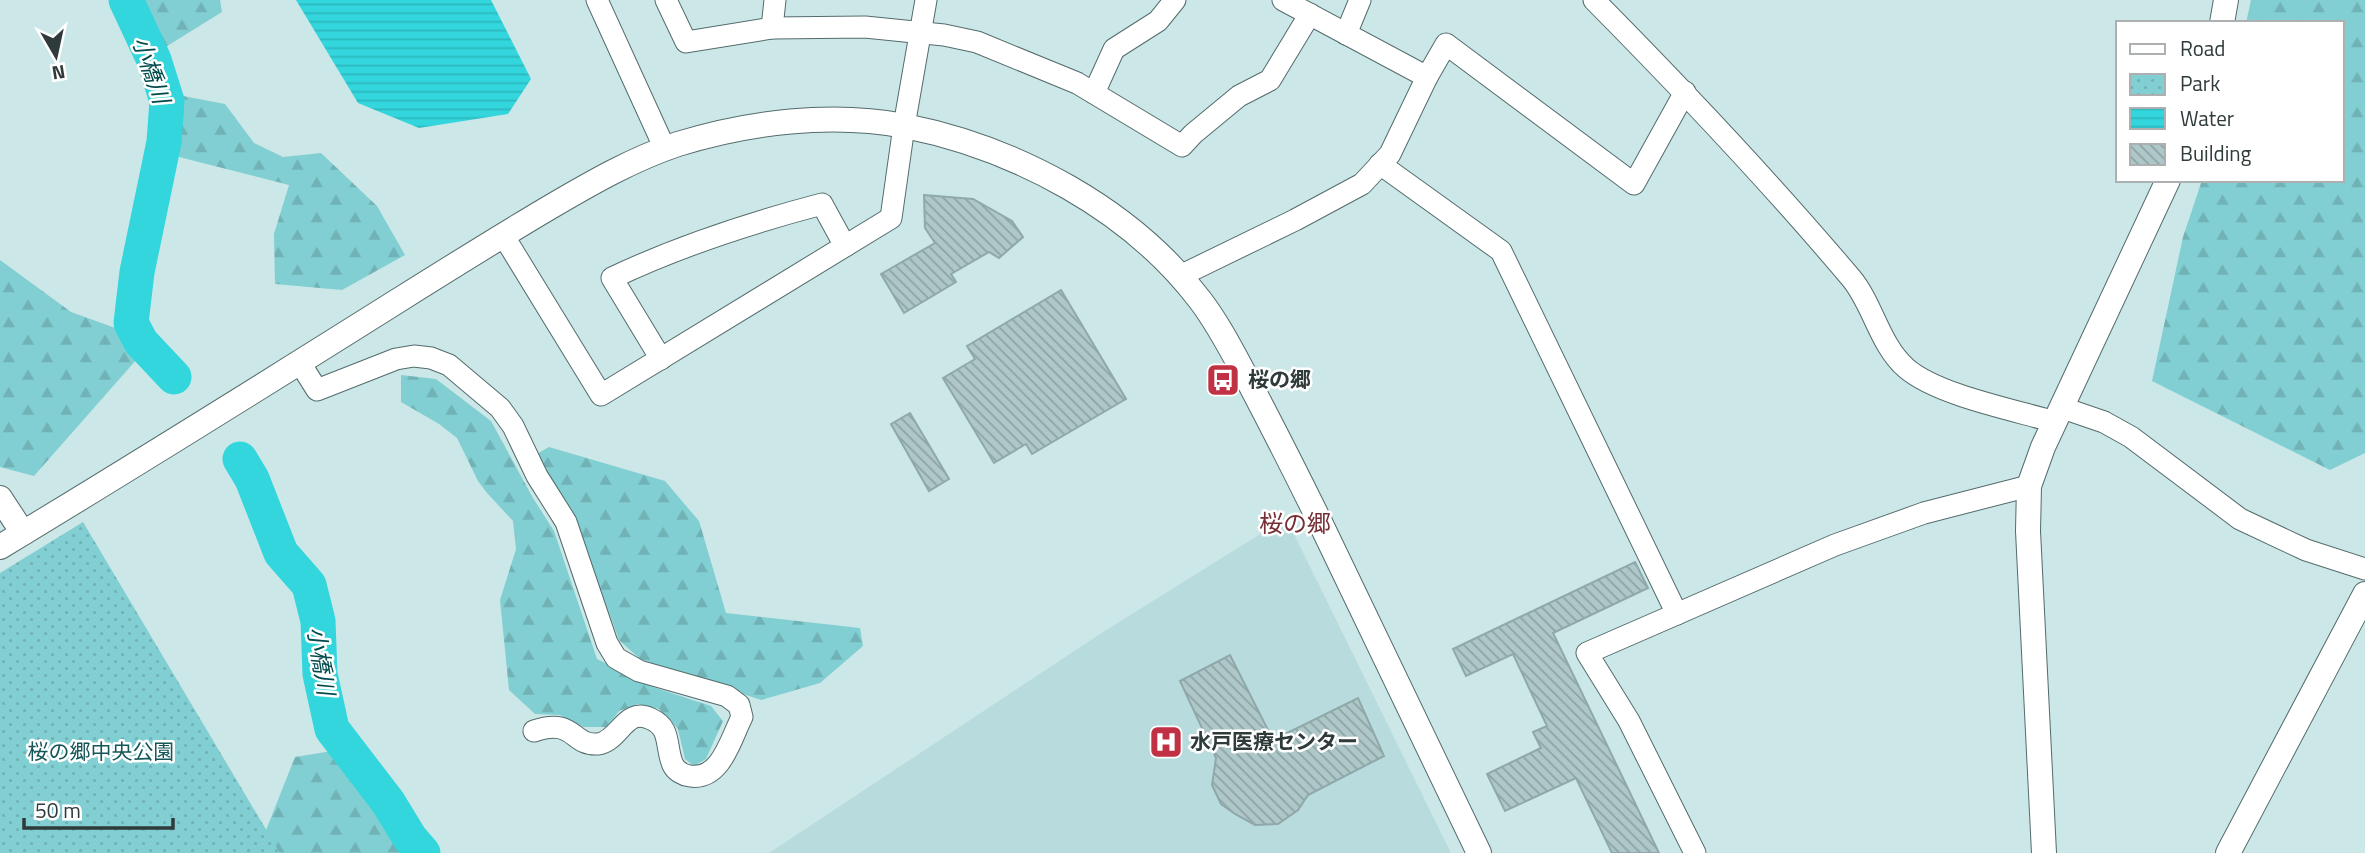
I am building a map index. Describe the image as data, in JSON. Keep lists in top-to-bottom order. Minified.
{"districts":["桜の郷"],"water":["小橋川"],"parks":["桜の郷中央公園"],"places":{"bus stop":["桜の郷"],"hospital":["水戸医療センター"]},"legend":["Road","Park","Water","Building"],"scale_bar":"50 m","north":"bottom"}
